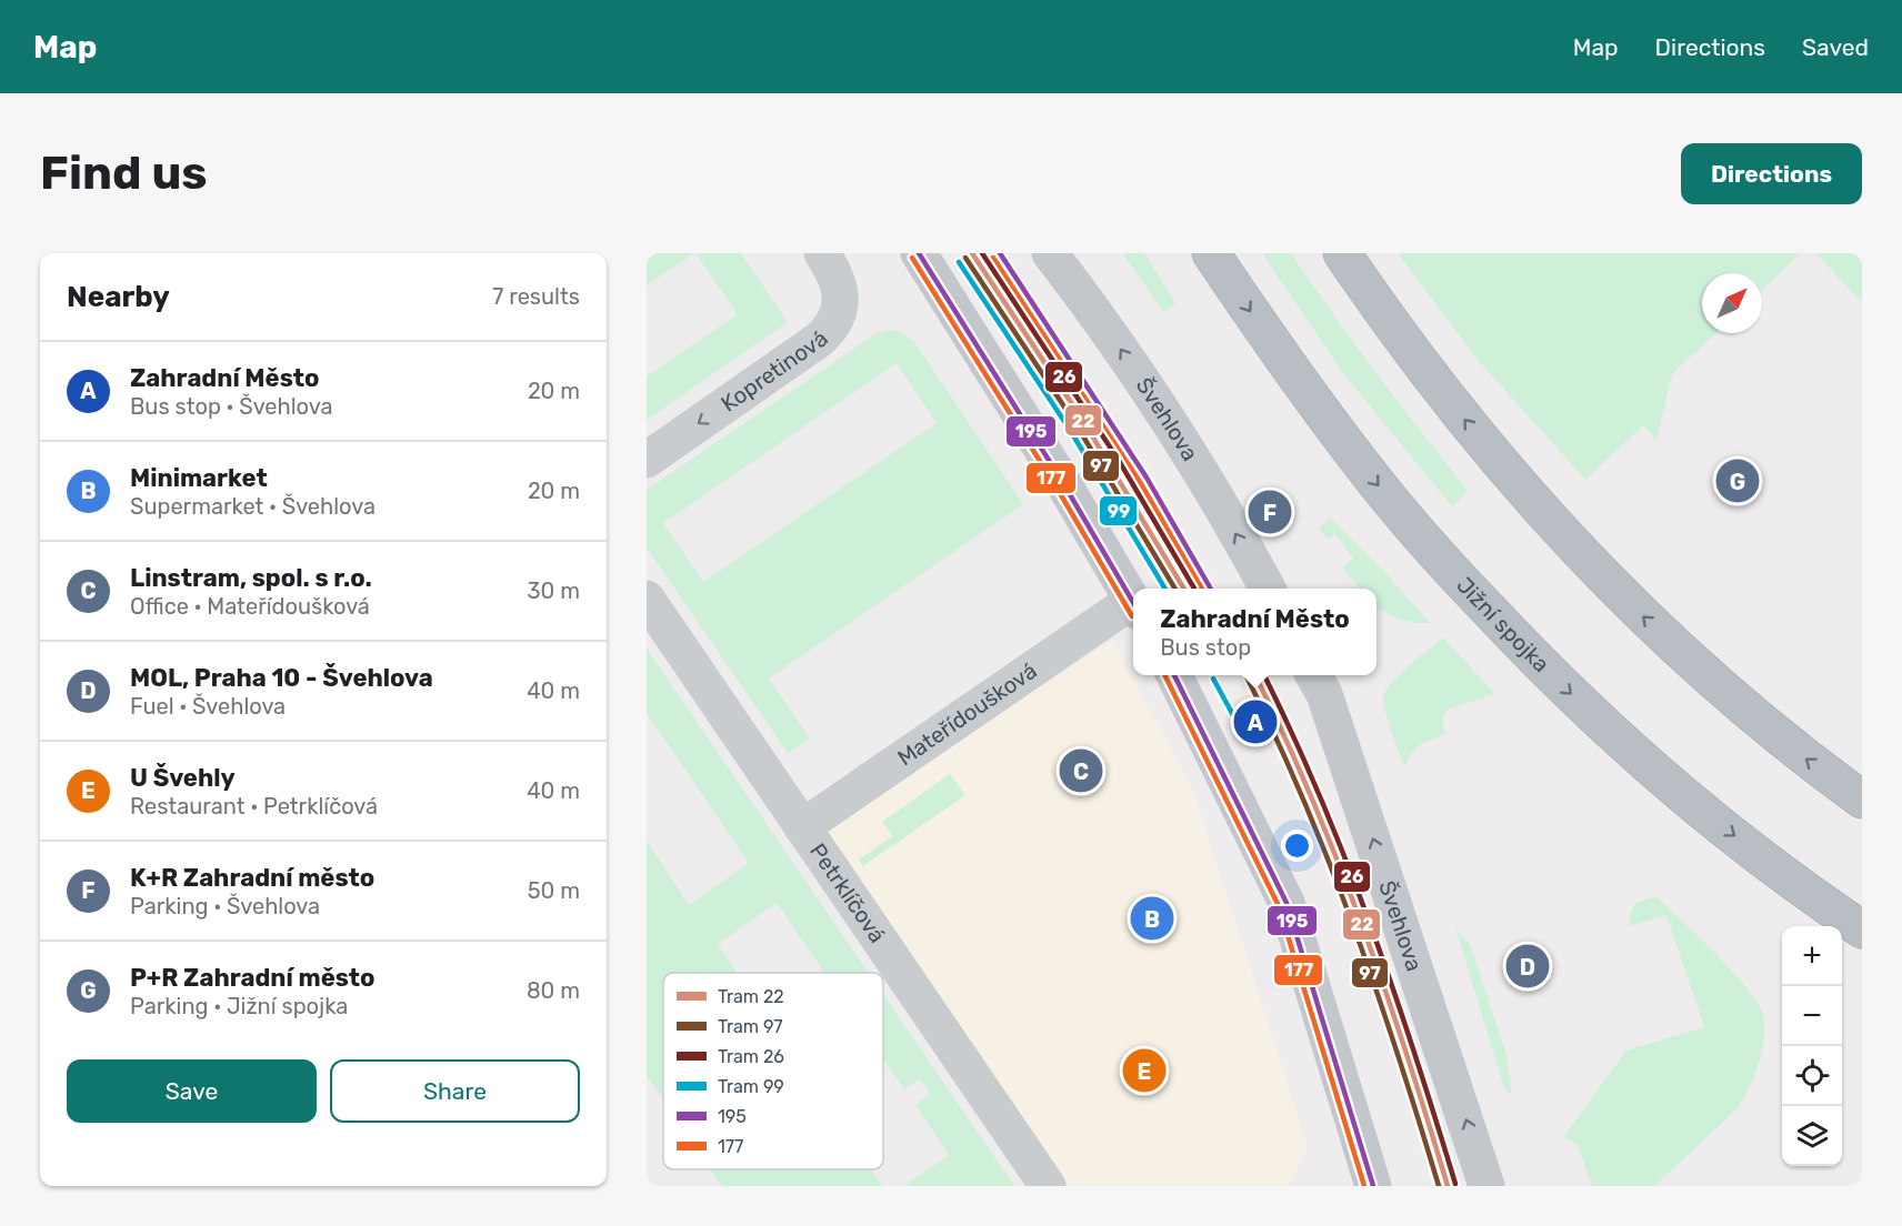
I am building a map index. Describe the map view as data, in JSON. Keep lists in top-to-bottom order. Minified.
{"streets":{"highway":["Jižní spojka"],"main road":["Švehlova"],"street":["Kopretinová","Mateřídoušková","Petrklíčová"]},"crossings":[["Mateřídoušková","Petrklíčová"]],"one_way":["Kopretinová"],"lines":["tram line 22","tram line 26","transit line 195","tram line 97","transit line 177","tram line 99"],"legend":["Tram 22","Tram 97","Tram 26","Tram 99","195","177"],"north":"top right","page":{"header":"Map","nav":["Map","Directions","Saved"],"buttons":["Directions",["Save","Share"]],"title":"Find us","heading":["Nearby","7 results"],"list":[{"mark":"A","name":"Zahradní Město","note":"Bus stop · Švehlova","value":"20 m"},{"mark":"B","name":"Minimarket","note":"Supermarket · Švehlova","value":"20 m"},{"mark":"C","name":"Linstram, spol. s r.o.","note":"Office · Mateřídoušková","value":"30 m"},{"mark":"D","name":"MOL, Praha 10 - Švehlova","note":"Fuel · Švehlova","value":"40 m"},{"mark":"E","name":"U Švehly","note":"Restaurant · Petrklíčová","value":"40 m"},{"mark":"F","name":"K+R Zahradní město","note":"Parking · Švehlova","value":"50 m"},{"mark":"G","name":"P+R Zahradní město","note":"Parking · Jižní spojka","value":"80 m"}],"pins":["G","F","A","C","B","D","E"],"popup":["Zahradní Město","Bus stop"],"map_buttons":["+","−"]}}
